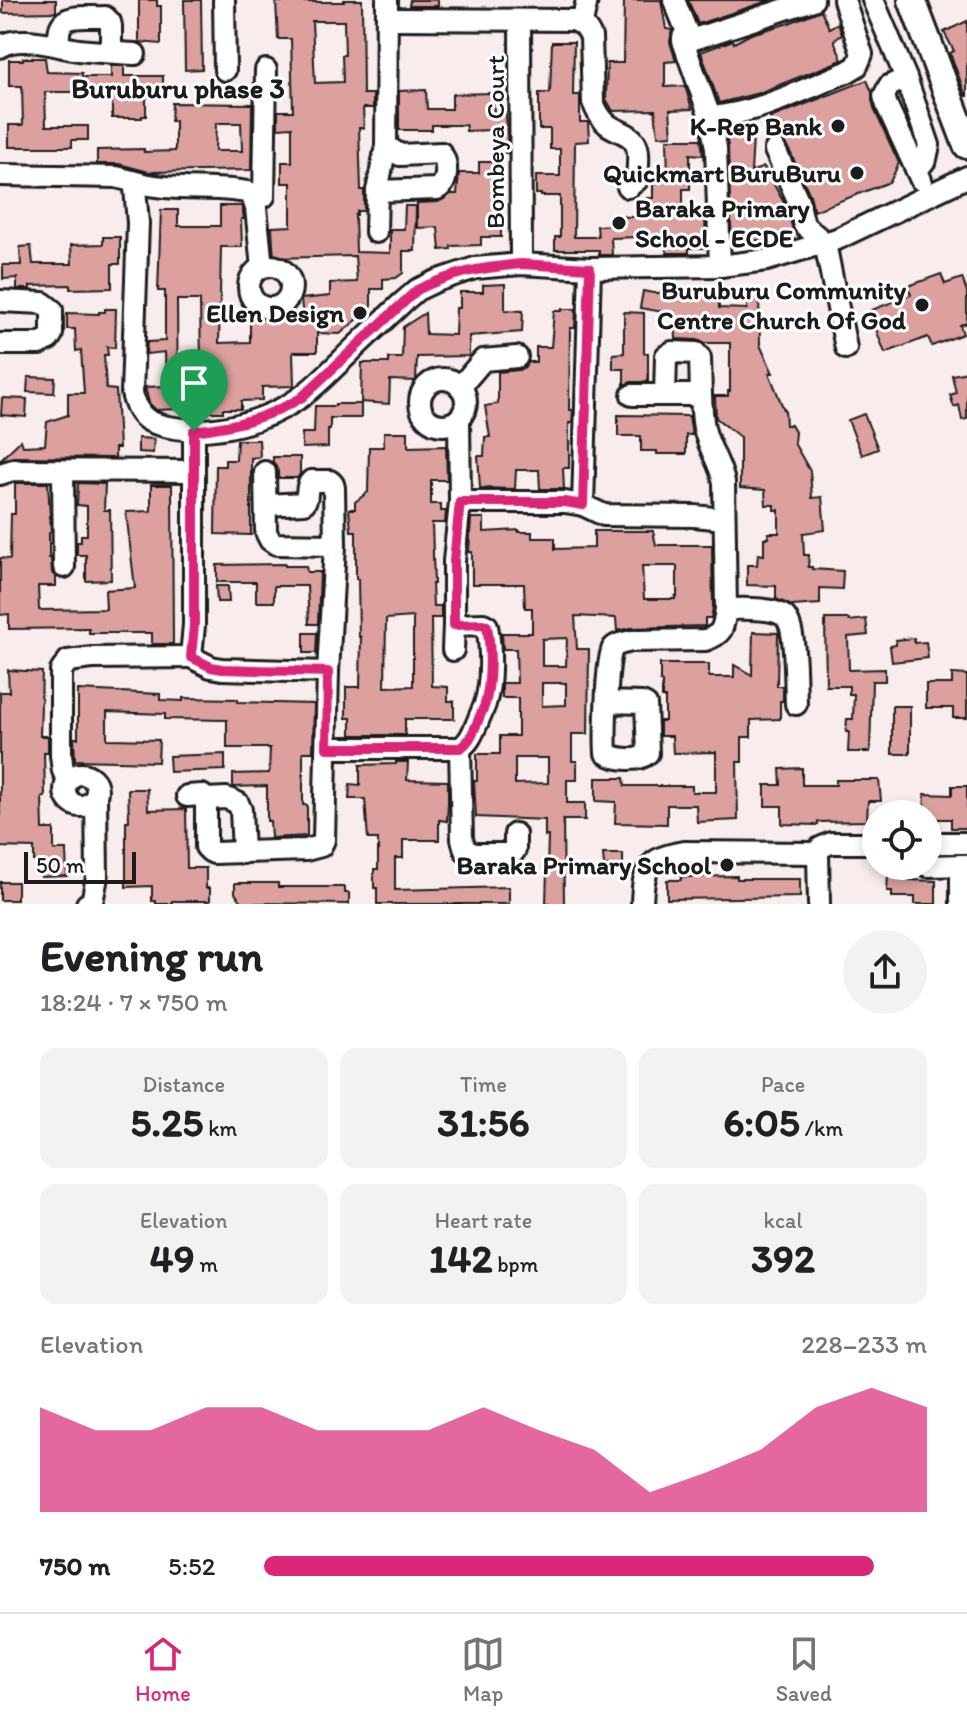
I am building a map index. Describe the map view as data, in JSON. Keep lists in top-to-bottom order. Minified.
{"streets":{"street":["Bombeya Court"]},"districts":["Buruburu phase 3"],"places":["K-Rep Bank","Quickmart BuruBuru","Baraka Primary School - ECDE","Buruburu Community Centre Church Of God","Ellen Design","Baraka Primary School"],"scale_bar":"50 m","page":{"scale":"50 m","heading":["Evening run","18:24 · 7 × 750 m"],"stats":[["Distance","5.25 km"],["Time","31:56"],["Pace","6:05 /km"],["Elevation","49 m"],["Heart rate","142 bpm"],["kcal","392"]],"chart":["Elevation","228–233 m"],"list":[{"name":"750 m","note":"5:52"}],"tabs":["Home","Map","Saved"]}}
